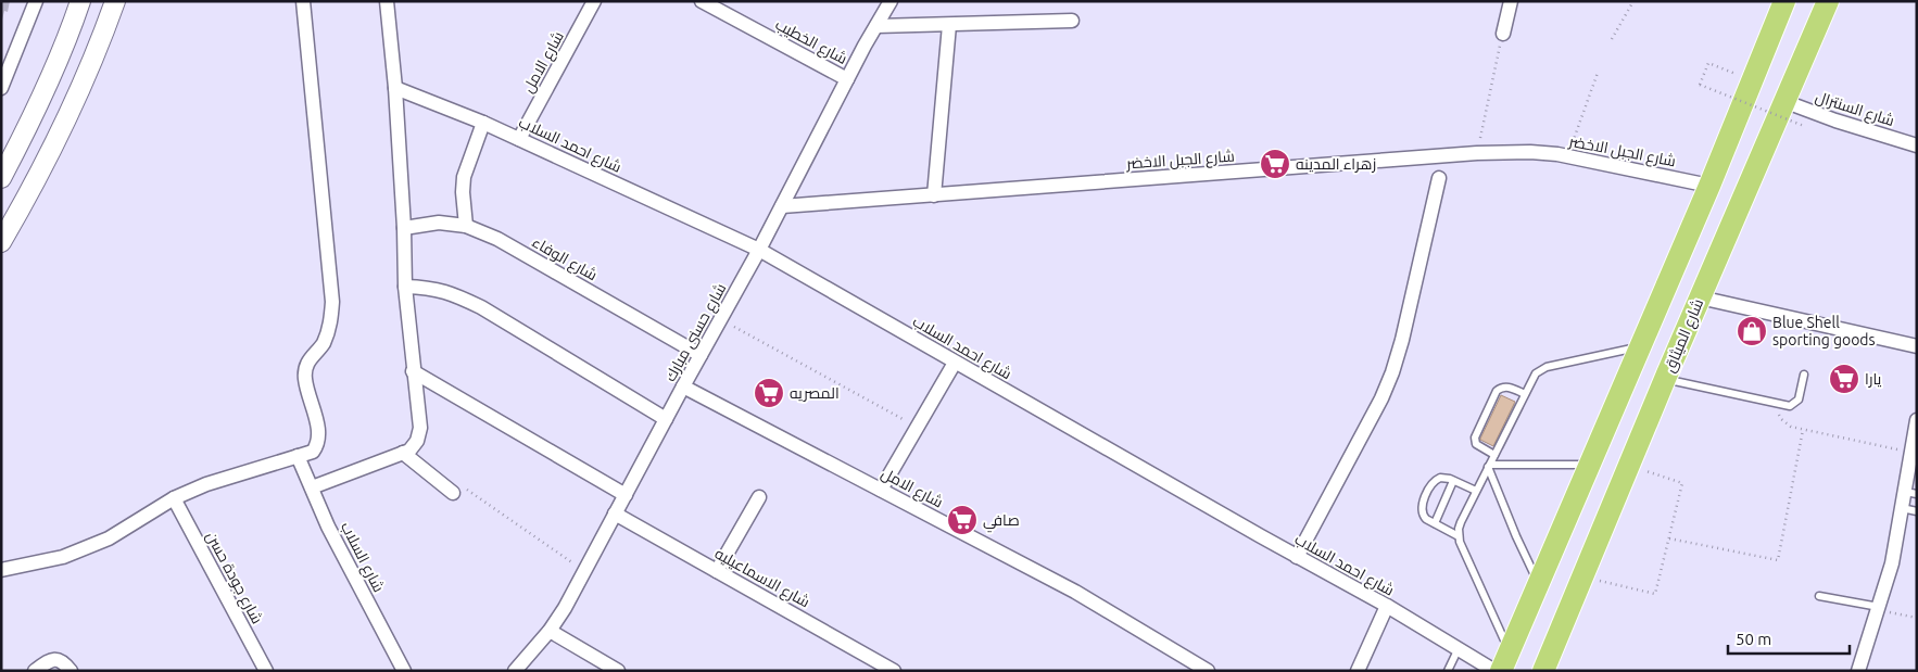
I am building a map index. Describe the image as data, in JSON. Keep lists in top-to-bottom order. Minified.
{"streets":{"main road":["شارع الميثاق"],"street":["شارع الخطيب","شارع الامل","شارع السنترال","شارع احمد السلاب","شارع الجبل الاخضر","شارع الوفاء","شارع حسنى مبارك","شارع السلاب","شارع جودة حسن","شارع الاسماعيليه"]},"crossings":[["شارع الخطيب","شارع حسنى مبارك"],["شارع الامل","شارع احمد السلاب"],["شارع الامل","شارع حسنى مبارك"],["شارع السنترال","شارع الميثاق"],["شارع احمد السلاب","شارع حسنى مبارك"],["شارع الجبل الاخضر","شارع حسنى مبارك"],["شارع الوفاء","شارع حسنى مبارك"],["شارع حسنى مبارك","شارع الاسماعيليه"]],"places":{"supermarket":["زهراء المدينه","يارا","المصريه","صافي"],"shop":["Blue Shell sporting goods"]},"scale_bar":"50 m"}
